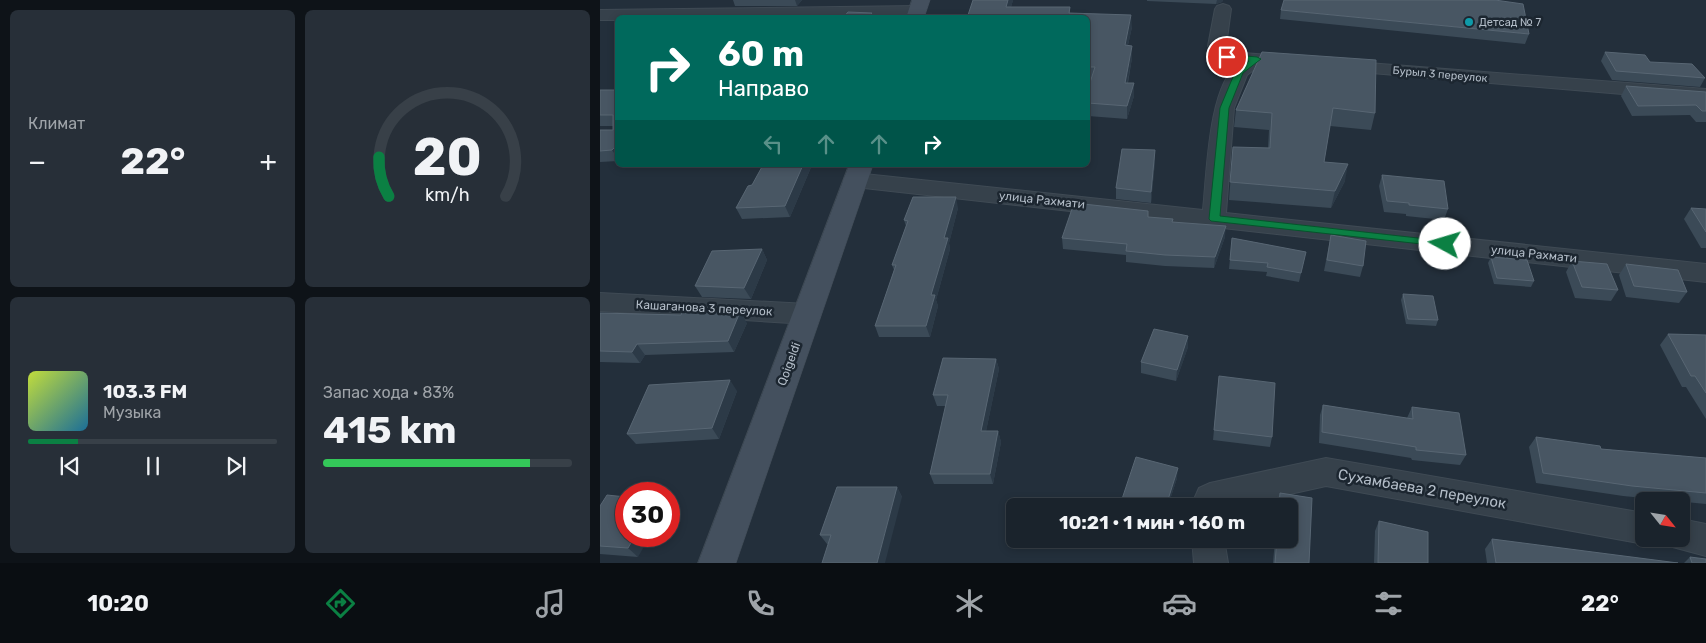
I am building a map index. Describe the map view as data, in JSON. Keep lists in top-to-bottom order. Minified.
{"streets":{"street":["Бурыл 3 переулок","улица Рахмати","Кашаганова 3 переулок","Qoigeldi","Сухамбаева 2 переулок"]},"crossings":[["улица Рахмати","Qoigeldi"],["Кашаганова 3 переулок","Qoigeldi"]],"places":["Детсад № 7"],"north":"bottom right","page":{"tile":["Климат",["Запас хода · 83%","415 km"]],"turn":["60 m","Направо"],"heat":["−","22°","+"],"song":["103.3 FM","Музыка"],"limit":"30","trip":"10:21 · 1 мин · 160 m","tabs":["10:20","22°"],"gauge":["20","km/h"]}}
